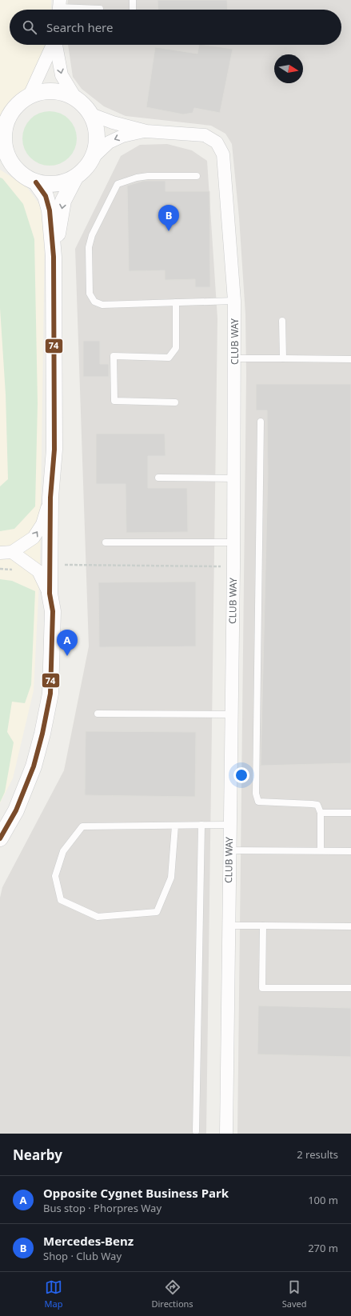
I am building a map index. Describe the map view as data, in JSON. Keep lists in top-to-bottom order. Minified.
{"streets":{"street":["CLUB WAY"]},"lines":["transit line 74"],"north":"right","page":{"search":"Search here","pins":["B","A"],"heading":["Nearby","2 results"],"list":[{"mark":"A","name":"Opposite Cygnet Business Park","note":"Bus stop · Phorpres Way","value":"100 m"},{"mark":"B","name":"Mercedes-Benz","note":"Shop · Club Way","value":"270 m"}],"nav":["Map","Directions","Saved"]}}
